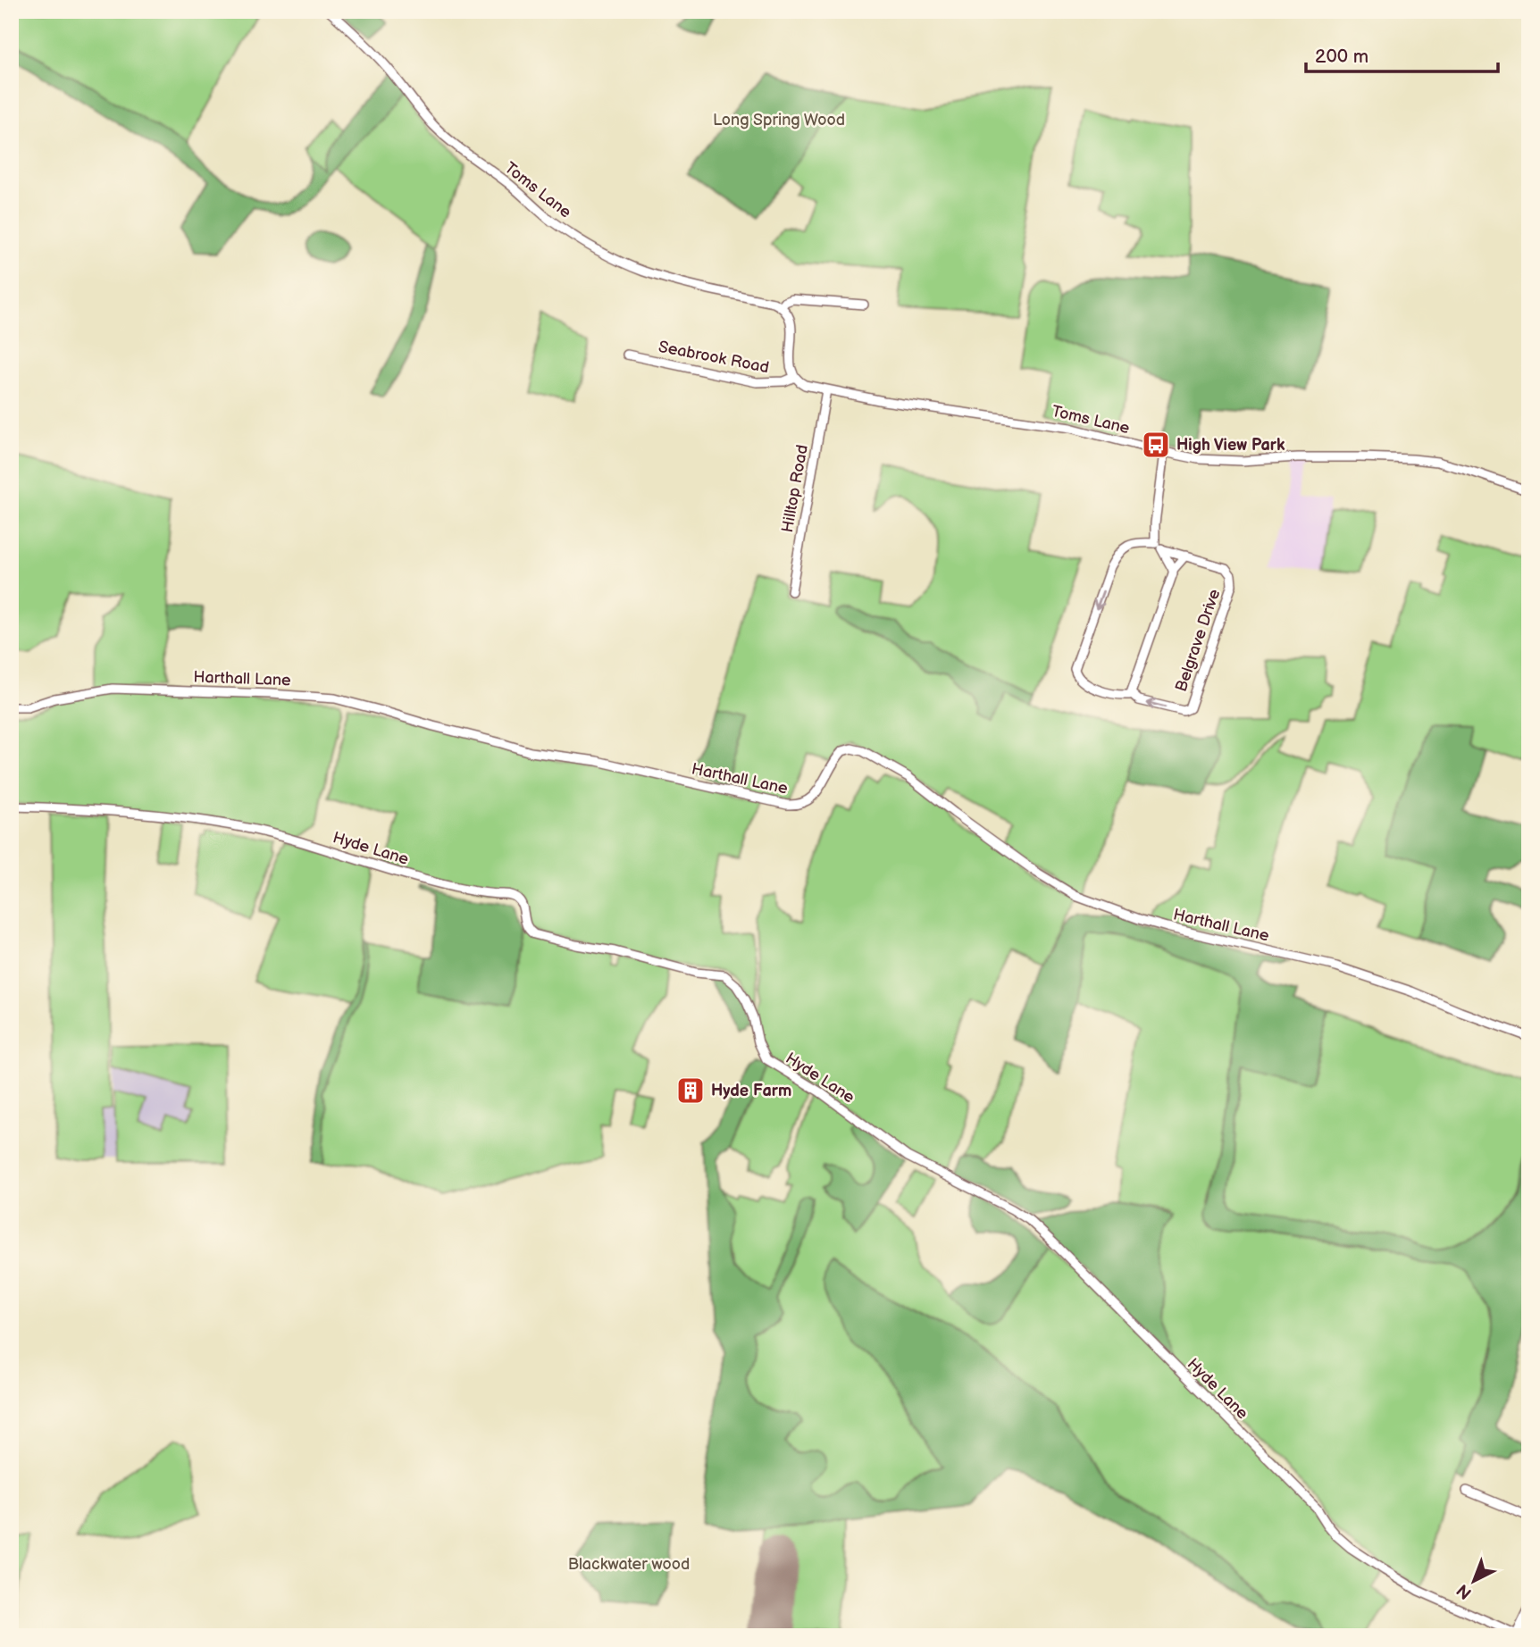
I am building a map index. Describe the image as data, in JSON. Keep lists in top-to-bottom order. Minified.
{"streets":{"street":["Toms Lane","Seabrook Road","Hilltop Road","Belgrave Drive","Harthall Lane","Hyde Lane"]},"crossings":[["Toms Lane","Seabrook Road"],["Toms Lane","Hilltop Road"]],"parks":["Long Spring Wood","Blackwater wood"],"places":{"bus stop":["High View Park"],"building":["Hyde Farm"]},"scale_bar":"200 m","north":"bottom left"}
